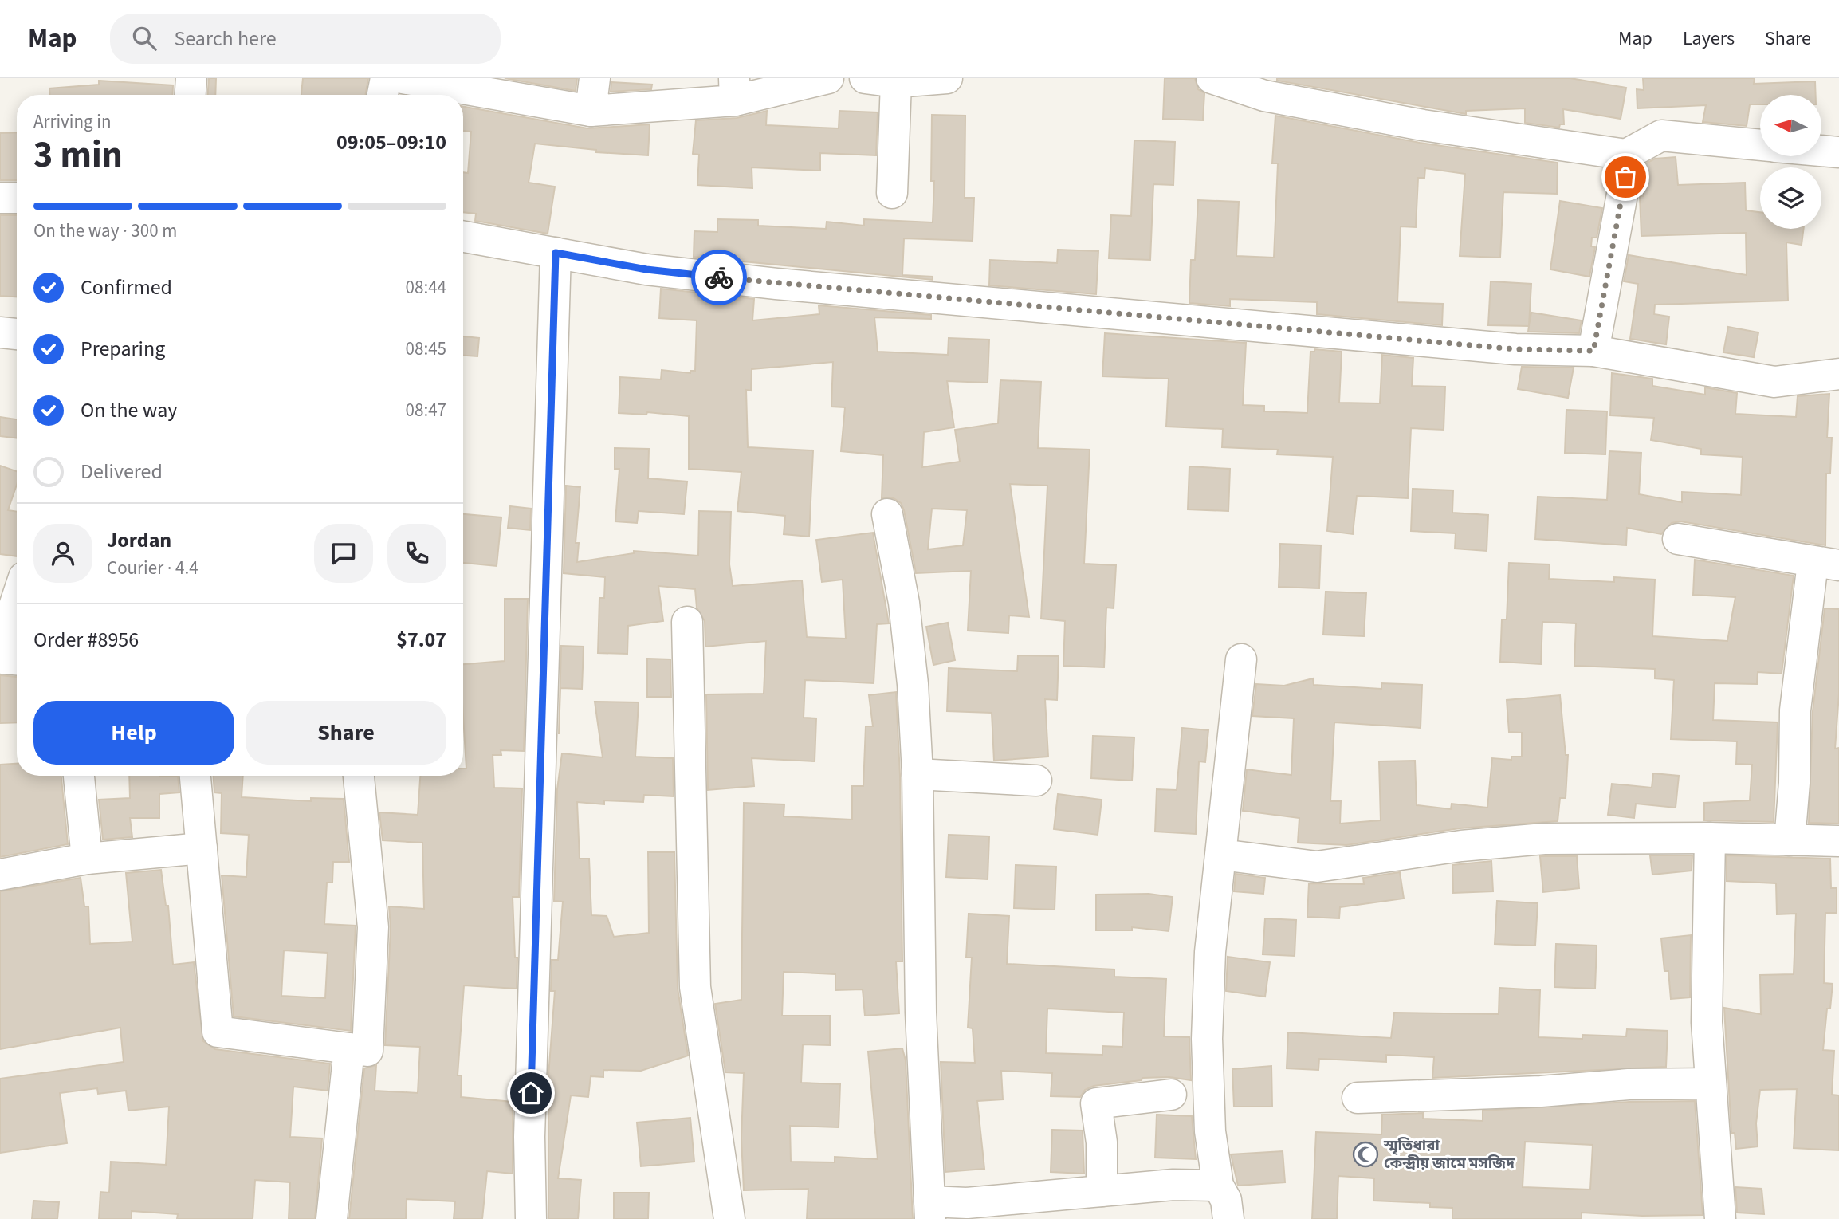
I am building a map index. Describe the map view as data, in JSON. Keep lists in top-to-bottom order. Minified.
{"places":{"mosque":["স্মৃতিধারা কেন্দ্রীয় জামে মসজিদ"]},"north":"left","page":{"header":"Map","search":"Search here","nav":["Map","Layers","Share"],"heading":["3 min","Arriving in","09:05–09:10"],"panel":["Jordan","Courier · 4.4","Order #8956","$7.07"],"bar":"On the way · 300 m","list":[["Confirmed","08:44"],["Preparing","08:45"],["On the way","08:47"],"Delivered"],"buttons":["Help","Share"]}}
